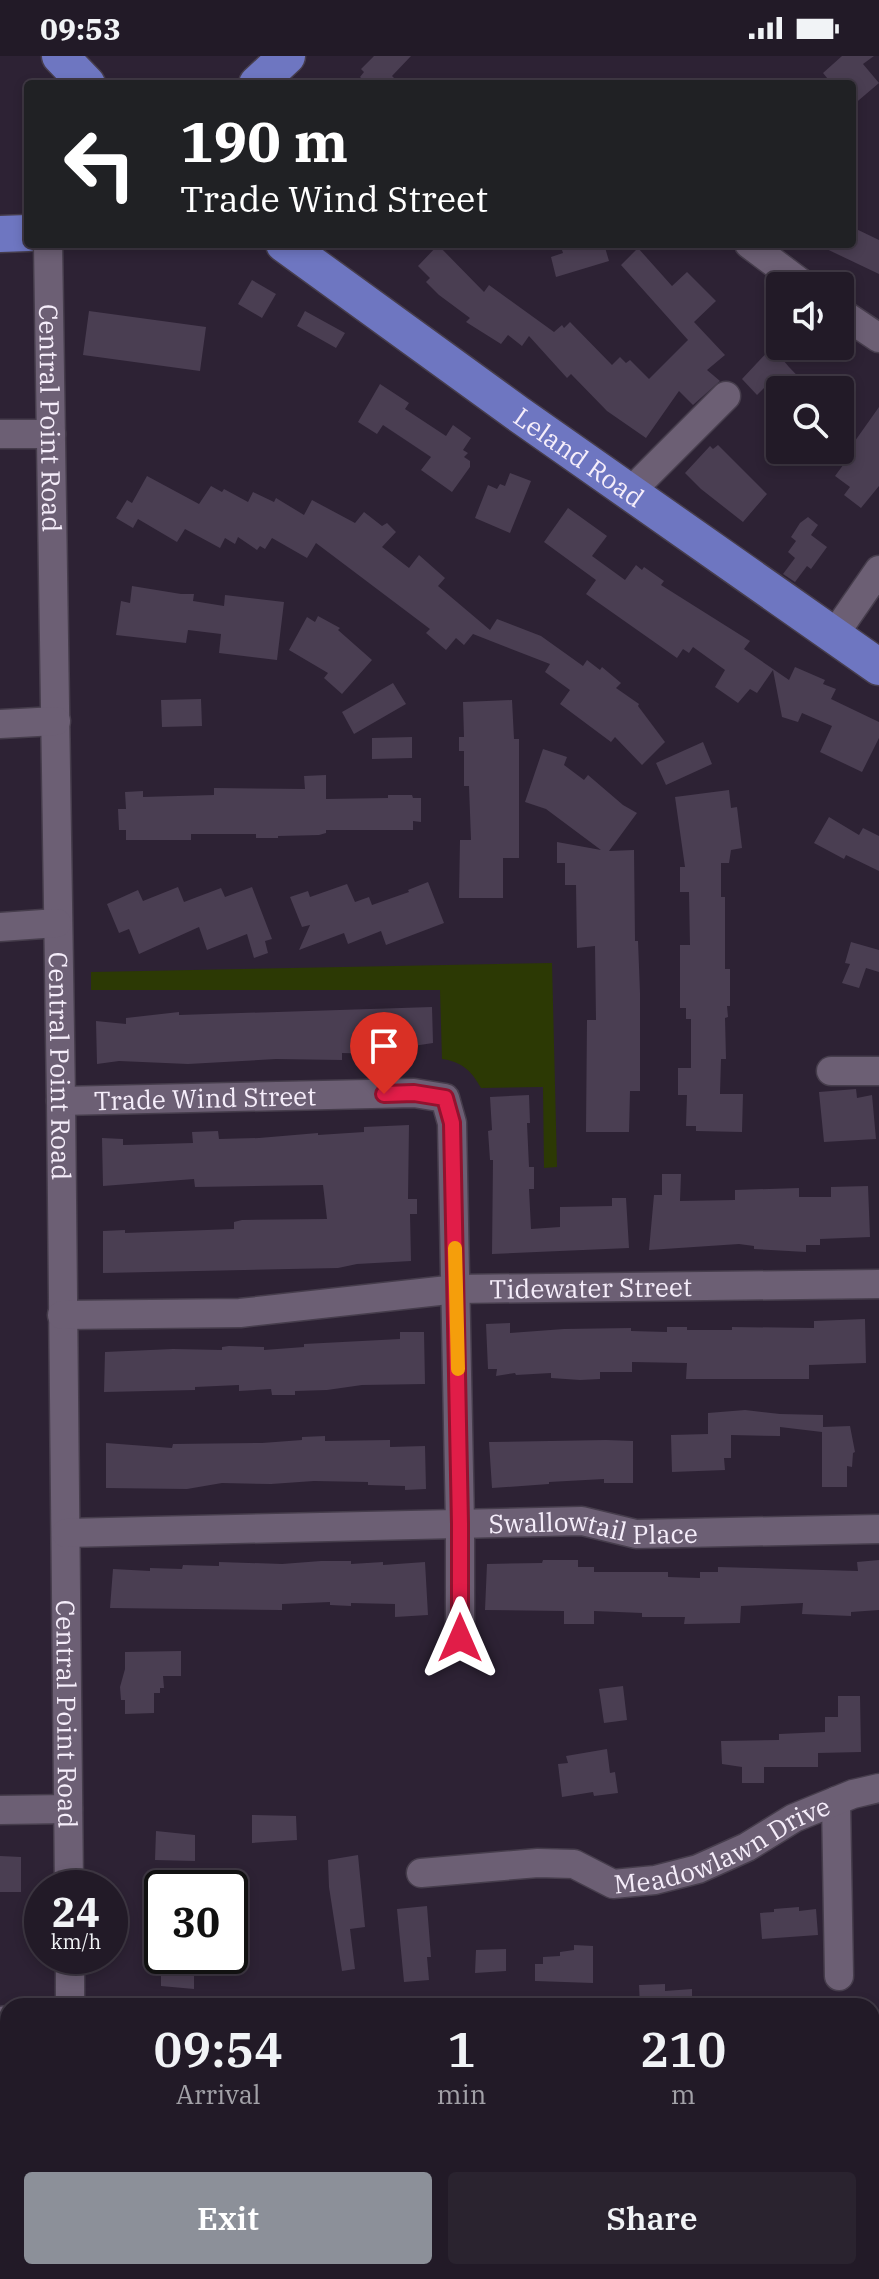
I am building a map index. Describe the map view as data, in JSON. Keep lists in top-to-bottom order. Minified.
{"streets":{"main road":["Leland Road"],"street":["Central Point Road","Trade Wind Street","Tidewater Street","Swallowtail Place","Meadowlawn Drive"]},"crossings":[["Central Point Road","Trade Wind Street"],["Central Point Road","Tidewater Street"],["Central Point Road","Swallowtail Place"],["Trade Wind Street","Tidewater Street"]],"page":{"status":"09:53","turn":["190 m","Trade Wind Street"],"speed":"24 km/h","limit":"30","eta":["09:54","Arrival","1","min","210","m"],"buttons":["Exit","Share"]}}
